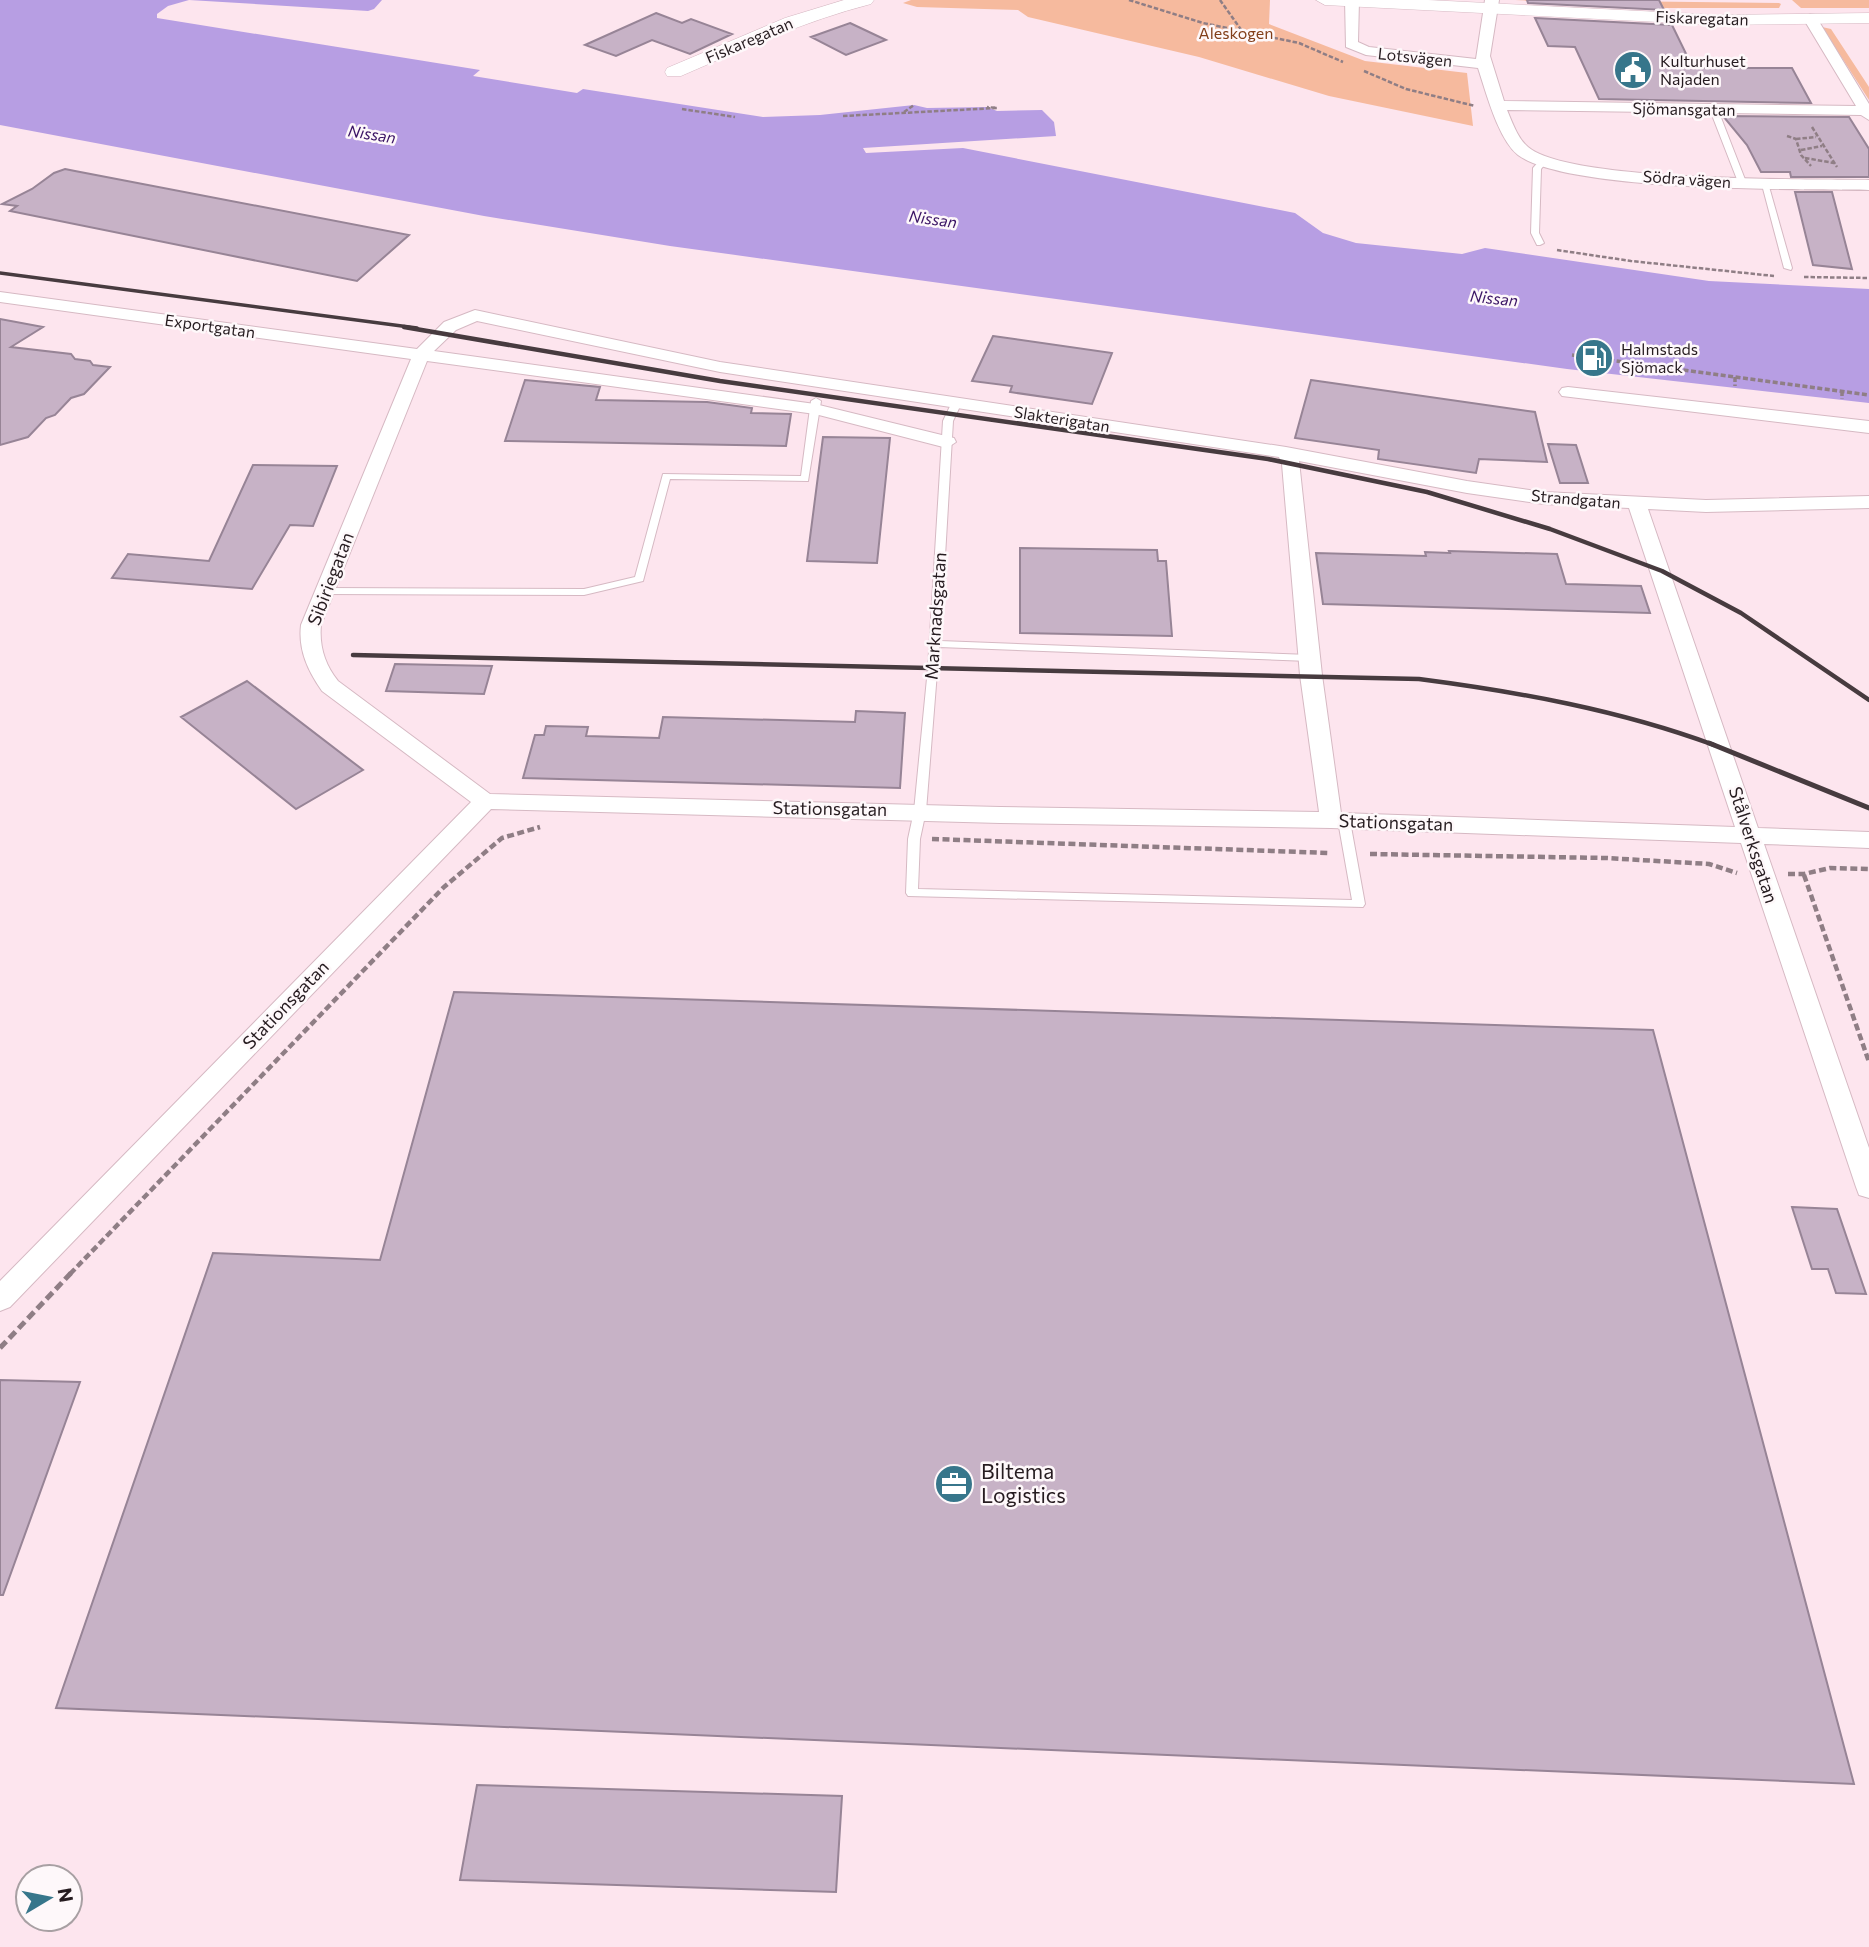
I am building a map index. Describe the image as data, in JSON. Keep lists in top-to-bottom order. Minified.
{"streets":{"street":["Fiskaregatan","Lotsvägen","Sjömansgatan","Södra vägen","Exportgatan","Slakterigatan","Strandgatan","Sibiriegatan","Stationsgatan","Stålverksgatan"],"lane":["Marknadsgatan"]},"crossings":[["Fiskaregatan","Lotsvägen"],["Sjömansgatan","Södra vägen"],["Exportgatan","Sibiriegatan"],["Exportgatan","Marknadsgatan"],["Slakterigatan","Strandgatan"],["Slakterigatan","Sibiriegatan"],["Slakterigatan","Marknadsgatan"],["Strandgatan","Stålverksgatan"],["Sibiriegatan","Stationsgatan"],["Marknadsgatan","Stationsgatan"],["Stationsgatan","Stålverksgatan"]],"water":["Nissan"],"parks":["Aleskogen"],"places":{"public building":["Kulturhuset Najaden"],"fuel station":["Halmstads Sjömack"],"office":["Biltema Logistics"]},"north":"right"}
